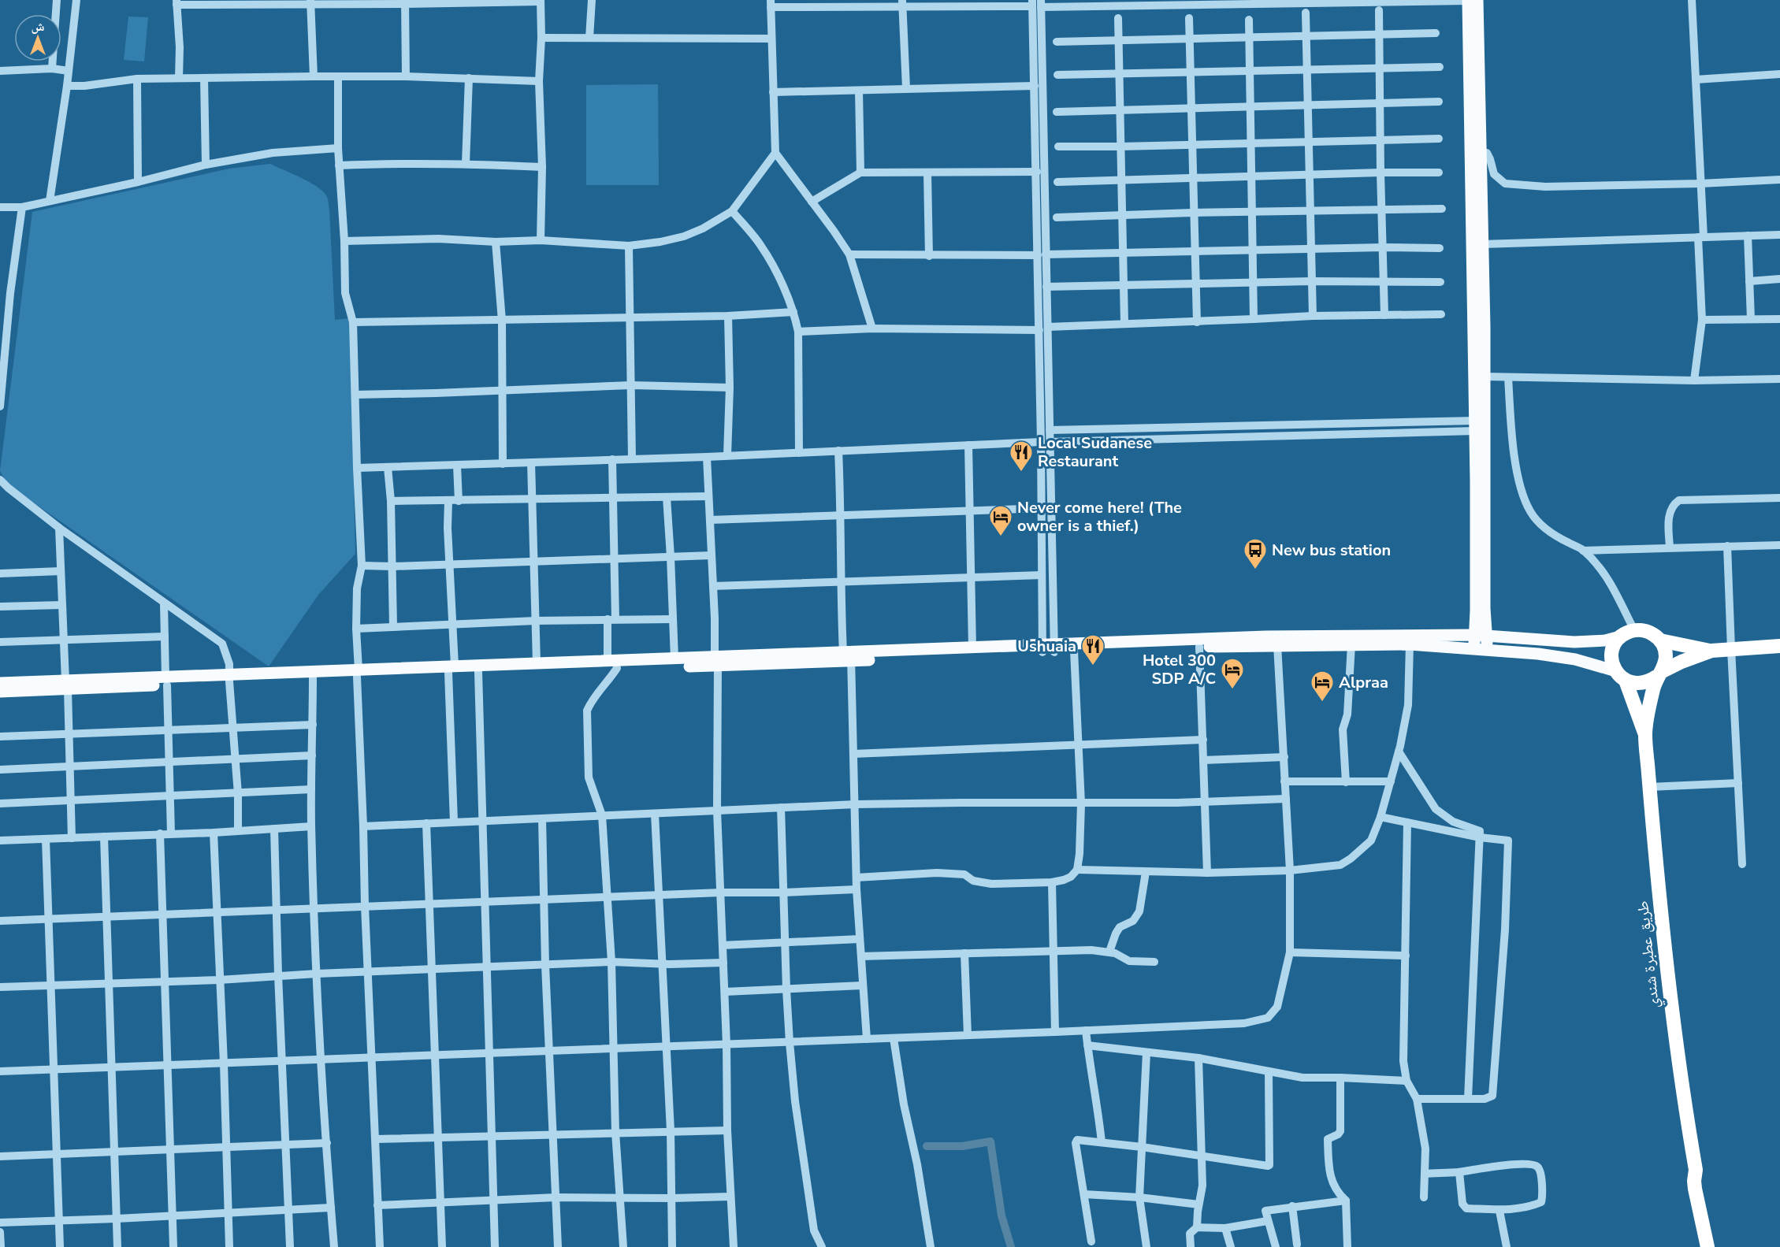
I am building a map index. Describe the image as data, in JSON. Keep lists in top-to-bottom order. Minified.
{"streets":{"highway":["طريق عطبرة شندي"]},"places":{"restaurant":["Local Sudanese Restaurant","Ushuaia"],"hotel":["Never come here! (The owner is a thief.)","Hotel 300 SDP A/C","Alpraa"],"bus stop":["New bus station"]},"north":"top"}
